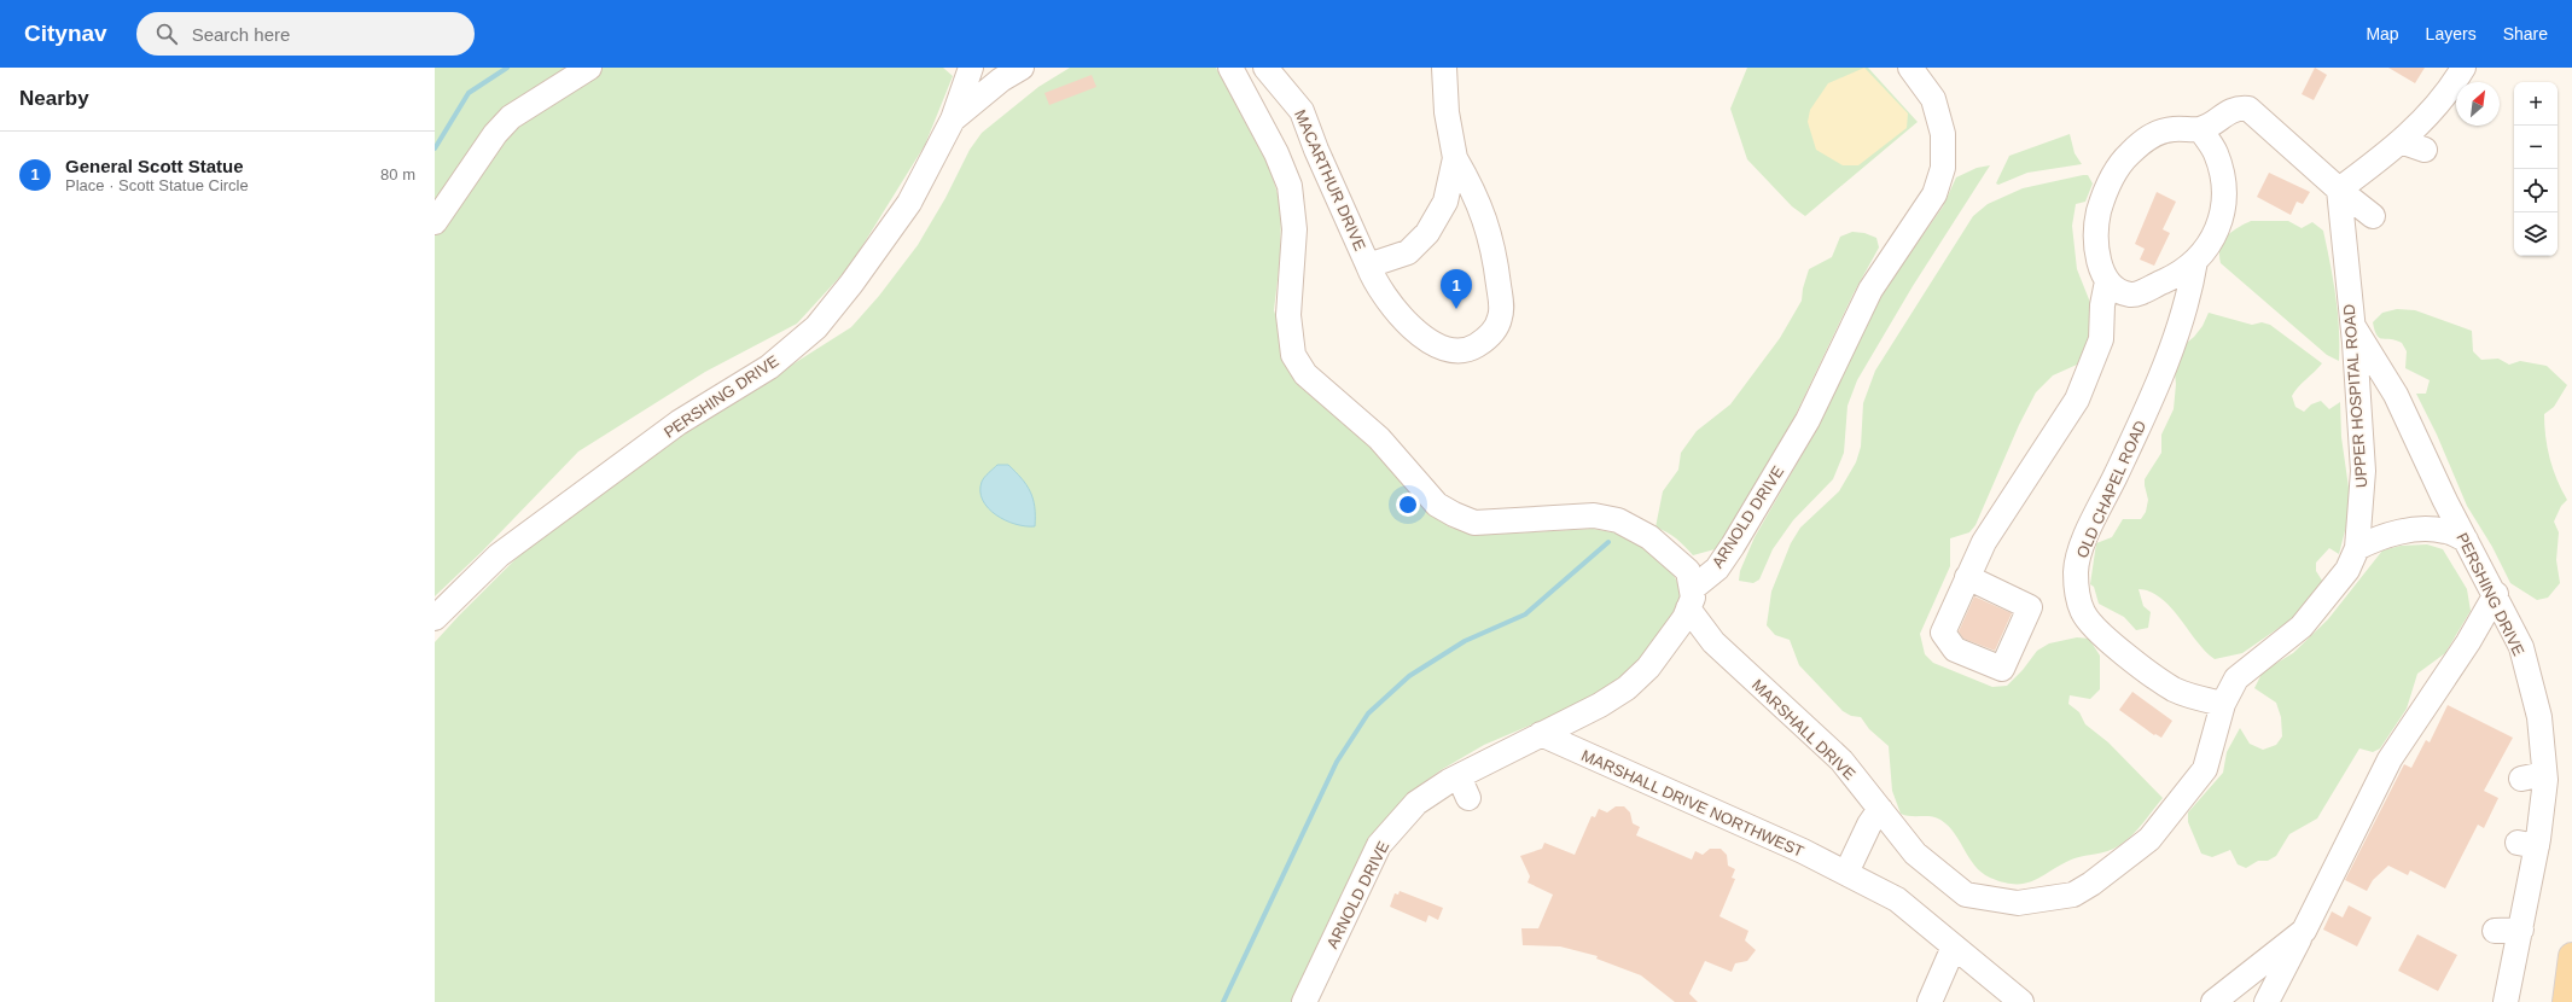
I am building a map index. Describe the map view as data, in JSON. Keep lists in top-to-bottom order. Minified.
{"streets":{"street":["MACARTHUR DRIVE","PERSHING DRIVE","UPPER HOSPITAL ROAD","OLD CHAPEL ROAD","ARNOLD DRIVE","MARSHALL DRIVE","MARSHALL DRIVE NORTHWEST"]},"crossings":[["PERSHING DRIVE","UPPER HOSPITAL ROAD"],["UPPER HOSPITAL ROAD","OLD CHAPEL ROAD"],["UPPER HOSPITAL ROAD","MARSHALL DRIVE"],["ARNOLD DRIVE","MARSHALL DRIVE"],["ARNOLD DRIVE","MARSHALL DRIVE NORTHWEST"]],"north":"top right","page":{"header":"Citynav","search":"Search here","nav":["Map","Layers","Share"],"heading":"Nearby","map_buttons":["+","−"],"list":[{"mark":"1","name":"General Scott Statue","note":"Place · Scott Statue Circle","value":"80 m"}],"pins":"1"}}
